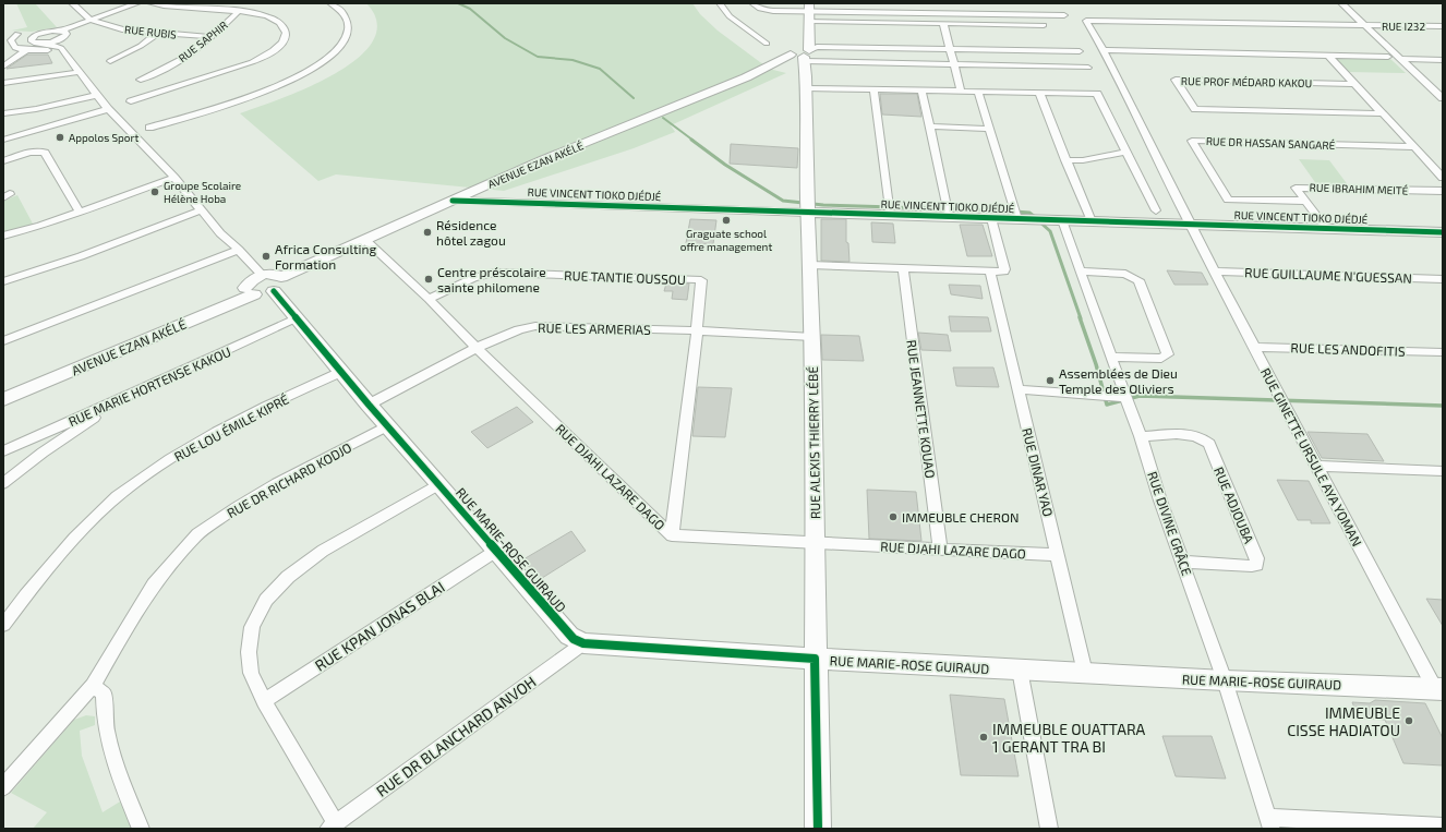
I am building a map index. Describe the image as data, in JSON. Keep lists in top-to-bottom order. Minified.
{"streets":{"street":["RUE I232","RUE RUBIS","RUE SAPHIR","RUE PROF MÉDARD KAKOU","RUE DR HASSAN SANGARÉ","AVENUE EZAN AKÉLÉ","RUE IBRAHIM MEITÉ","RUE VINCENT TIOKO DJÉDJÉ","RUE GUILLAUME N'GUESSAN","RUE TANTIE OUSSOU","RUE LES ARMERIAS","RUE LES ANDOFITIS","RUE MARIE HORTENSE KAKOU","RUE JEANNETTE KOUAO","RUE LOU ÉMILE KIPRÉ","RUE ALEXIS THIERRY LÉBÉ","RUE GINETTE URSULE AYA YOMAN","RUE DINAR YAO","RUE DJAHI LAZARE DAGO","RUE DR RICHARD KODJO","RUE ADJOUBA","RUE DIVINE GRÂCE","RUE MARIE-ROSE GUIRAUD","RUE KPAN JONAS BLAI","RUE DR BLANCHARD ANVOH"]},"crossings":[["RUE I232","RUE GINETTE URSULE AYA YOMAN"],["RUE RUBIS","RUE SAPHIR"],["RUE DR HASSAN SANGARÉ","RUE IBRAHIM MEITÉ"],["AVENUE EZAN AKÉLÉ","RUE VINCENT TIOKO DJÉDJÉ"],["AVENUE EZAN AKÉLÉ","RUE ALEXIS THIERRY LÉBÉ"],["AVENUE EZAN AKÉLÉ","RUE DJAHI LAZARE DAGO"],["AVENUE EZAN AKÉLÉ","RUE MARIE-ROSE GUIRAUD"],["RUE IBRAHIM MEITÉ","RUE VINCENT TIOKO DJÉDJÉ"],["RUE VINCENT TIOKO DJÉDJÉ","RUE ALEXIS THIERRY LÉBÉ"],["RUE VINCENT TIOKO DJÉDJÉ","RUE GINETTE URSULE AYA YOMAN"],["RUE VINCENT TIOKO DJÉDJÉ","RUE DIVINE GRÂCE"],["RUE GUILLAUME N'GUESSAN","RUE GINETTE URSULE AYA YOMAN"],["RUE TANTIE OUSSOU","RUE LES ARMERIAS"],["RUE TANTIE OUSSOU","RUE DJAHI LAZARE DAGO"],["RUE LES ARMERIAS","RUE ALEXIS THIERRY LÉBÉ"],["RUE LES ARMERIAS","RUE DJAHI LAZARE DAGO"],["RUE LES ARMERIAS","RUE MARIE-ROSE GUIRAUD"],["RUE LES ANDOFITIS","RUE GINETTE URSULE AYA YOMAN"],["RUE MARIE HORTENSE KAKOU","RUE MARIE-ROSE GUIRAUD"],["RUE JEANNETTE KOUAO","RUE DJAHI LAZARE DAGO"],["RUE LOU ÉMILE KIPRÉ","RUE MARIE-ROSE GUIRAUD"],["RUE ALEXIS THIERRY LÉBÉ","RUE DJAHI LAZARE DAGO"],["RUE ALEXIS THIERRY LÉBÉ","RUE MARIE-ROSE GUIRAUD"],["RUE GINETTE URSULE AYA YOMAN","RUE MARIE-ROSE GUIRAUD"],["RUE DINAR YAO","RUE DJAHI LAZARE DAGO"],["RUE DINAR YAO","RUE MARIE-ROSE GUIRAUD"],["RUE DR RICHARD KODJO","RUE MARIE-ROSE GUIRAUD"],["RUE ADJOUBA","RUE DIVINE GRÂCE"],["RUE DIVINE GRÂCE","RUE MARIE-ROSE GUIRAUD"],["RUE MARIE-ROSE GUIRAUD","RUE KPAN JONAS BLAI"],["RUE MARIE-ROSE GUIRAUD","RUE DR BLANCHARD ANVOH"]],"places":["Appolos Sport","Groupe Scolaire Hélène Hoba","Graguate school offre management","Résidence hôtel zagou","Africa Consulting Formation","Centre préscolaire sainte philomene","Assemblées de Dieu Temple des Oliviers","IMMEUBLE CHERON","IMMEUBLE CISSE HADIATOU","IMMEUBLE OUATTARA 1 GERANT TRA BI"]}
